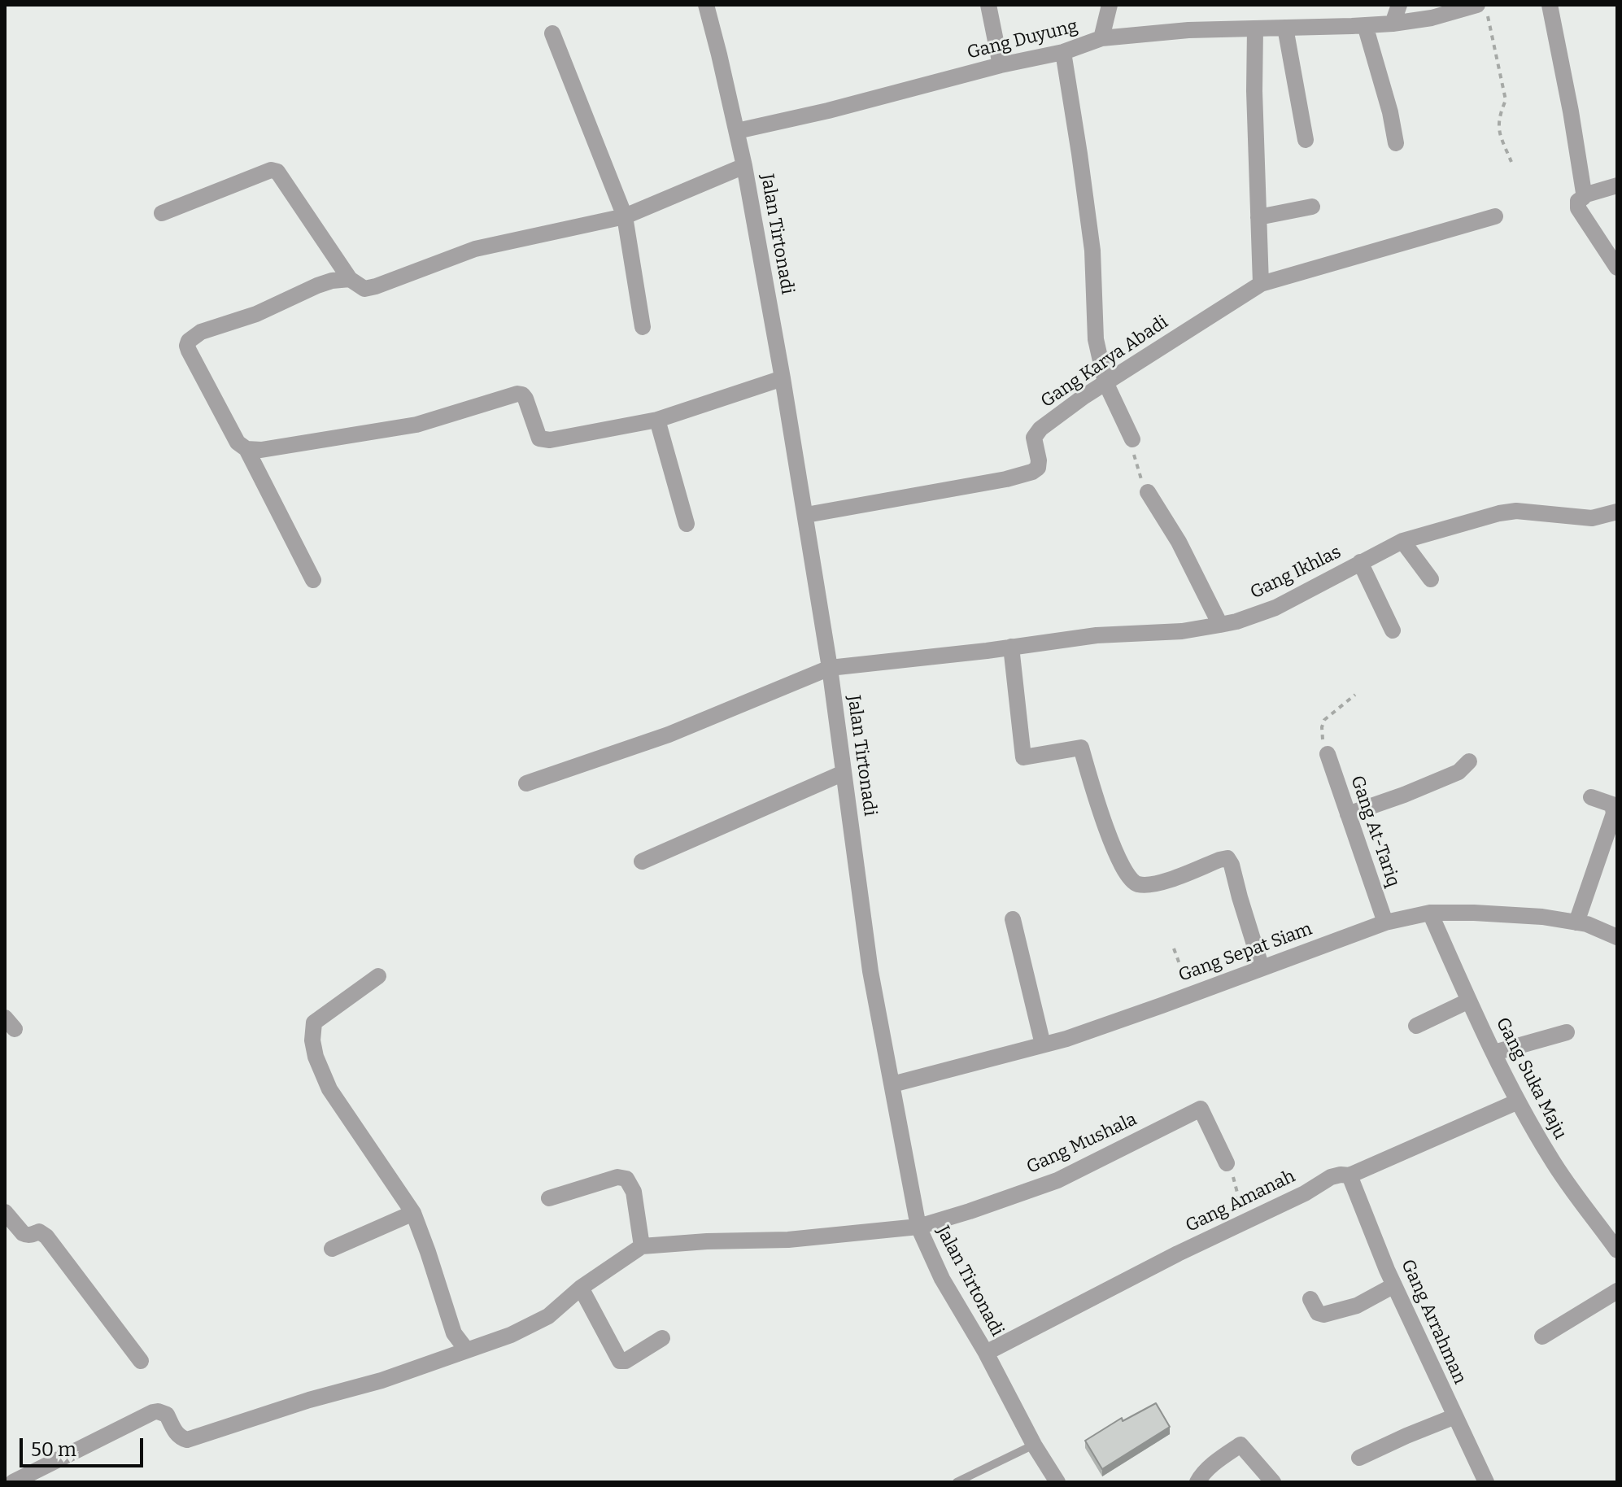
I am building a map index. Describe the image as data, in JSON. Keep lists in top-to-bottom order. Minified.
{"streets":{"street":["Gang Duyung","Jalan Tirtonadi","Gang Karya Abadi","Gang Ikhlas","Gang At-Tariq","Gang Sepat Siam","Gang Suka Maju","Gang Mushala","Gang Amanah","Gang Arrahman"]},"crossings":[["Gang Duyung","Jalan Tirtonadi"],["Jalan Tirtonadi","Gang Karya Abadi"],["Jalan Tirtonadi","Gang Ikhlas"],["Jalan Tirtonadi","Gang Sepat Siam"],["Jalan Tirtonadi","Gang Mushala"],["Jalan Tirtonadi","Gang Amanah"],["Gang At-Tariq","Gang Sepat Siam"],["Gang Sepat Siam","Gang Suka Maju"],["Gang Suka Maju","Gang Amanah"],["Gang Amanah","Gang Arrahman"]],"scale_bar":"50 m"}
